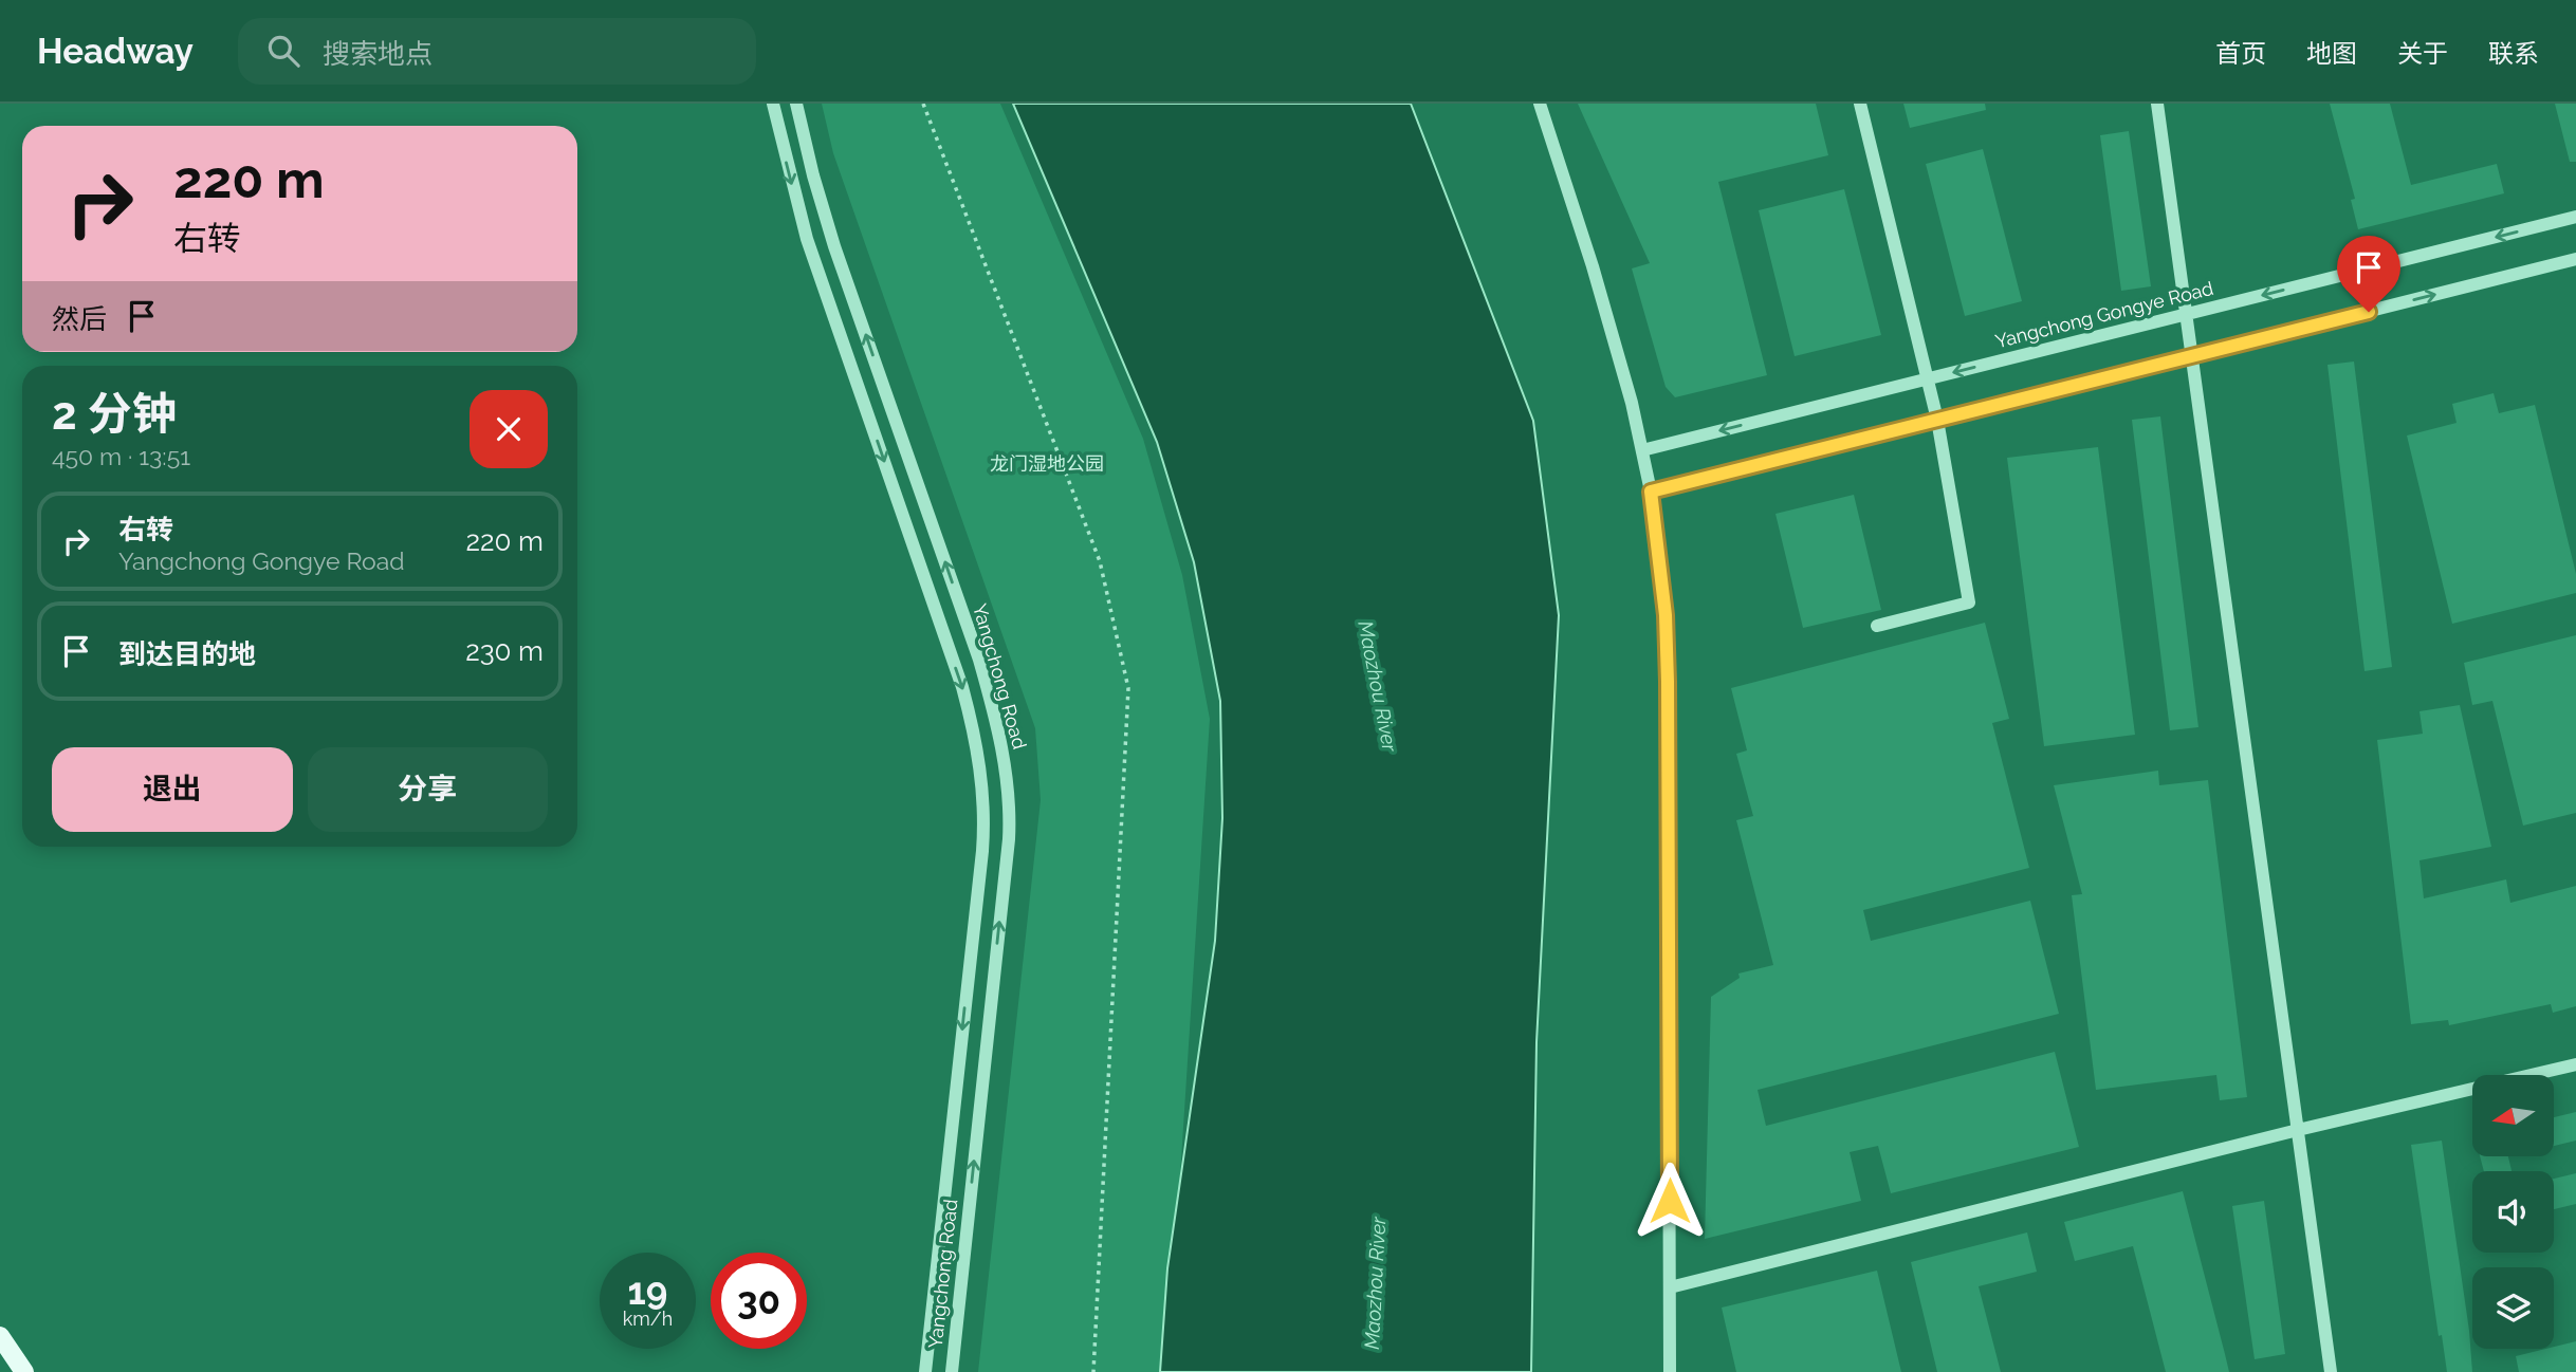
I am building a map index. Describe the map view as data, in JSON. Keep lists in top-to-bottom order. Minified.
{"streets":{"street":["Yangchong Gongye Road","Yangchong Road"]},"water":["Maozhou River"],"parks":["龙门湿地公园"],"north":"left","page":{"header":"Headway","search":"搜索地点","nav":["首页","地图","关于","联系"],"turn":["220 m","右转"],"then":"然后","heading":["2 分钟","450 m · 13:51"],"list":[{"name":"右转","note":"Yangchong Gongye Road","value":"220 m"},{"name":"到达目的地","value":"230 m"}],"buttons":["退出","分享"],"speed":"19 km/h","limit":"30"}}
